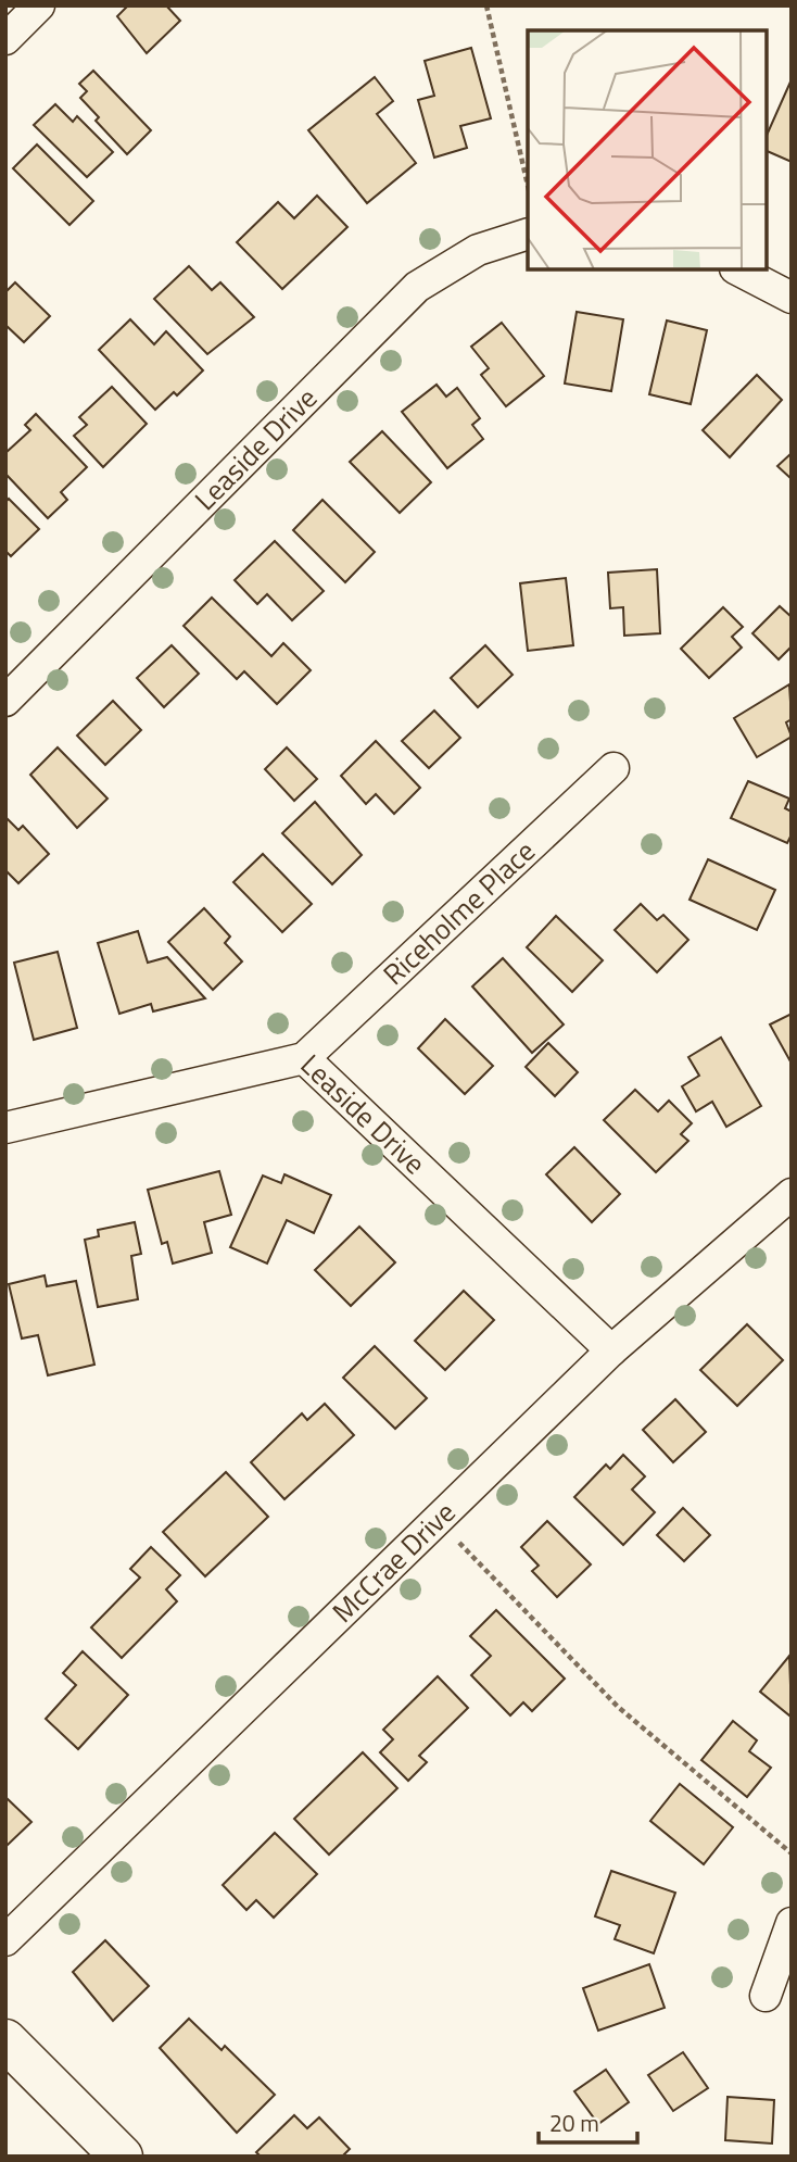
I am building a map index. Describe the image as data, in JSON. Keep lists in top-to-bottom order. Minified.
{"streets":{"street":["Leaside Drive","Riceholme Place","McCrae Drive"]},"crossings":[["Leaside Drive","Riceholme Place"],["Leaside Drive","McCrae Drive"]],"scale_bar":"20 m"}
